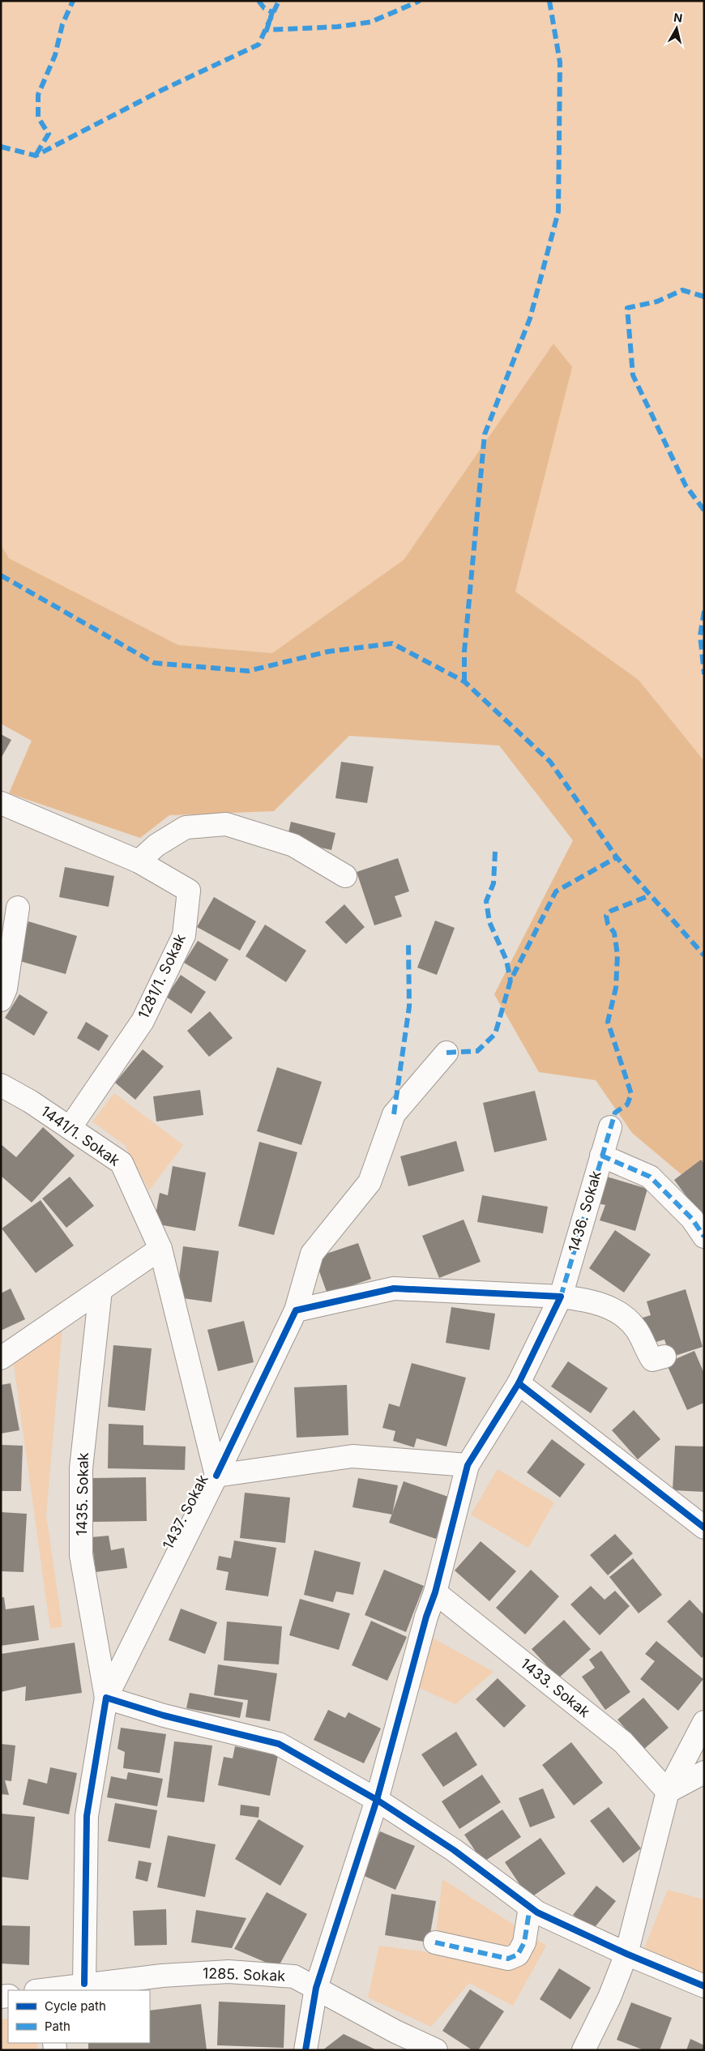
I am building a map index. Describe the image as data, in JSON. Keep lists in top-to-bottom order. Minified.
{"streets":{"street":["1281/1. Sokak","1441/1. Sokak","1436. Sokak","1435. Sokak","1437. Sokak","1433. Sokak","1285. Sokak"]},"crossings":[["1281/1. Sokak","1441/1. Sokak"],["1441/1. Sokak","1437. Sokak"],["1436. Sokak","1437. Sokak"],["1436. Sokak","1433. Sokak"],["1436. Sokak","1285. Sokak"],["1435. Sokak","1437. Sokak"]],"legend":["Cycle path","Path"],"north":"top"}
